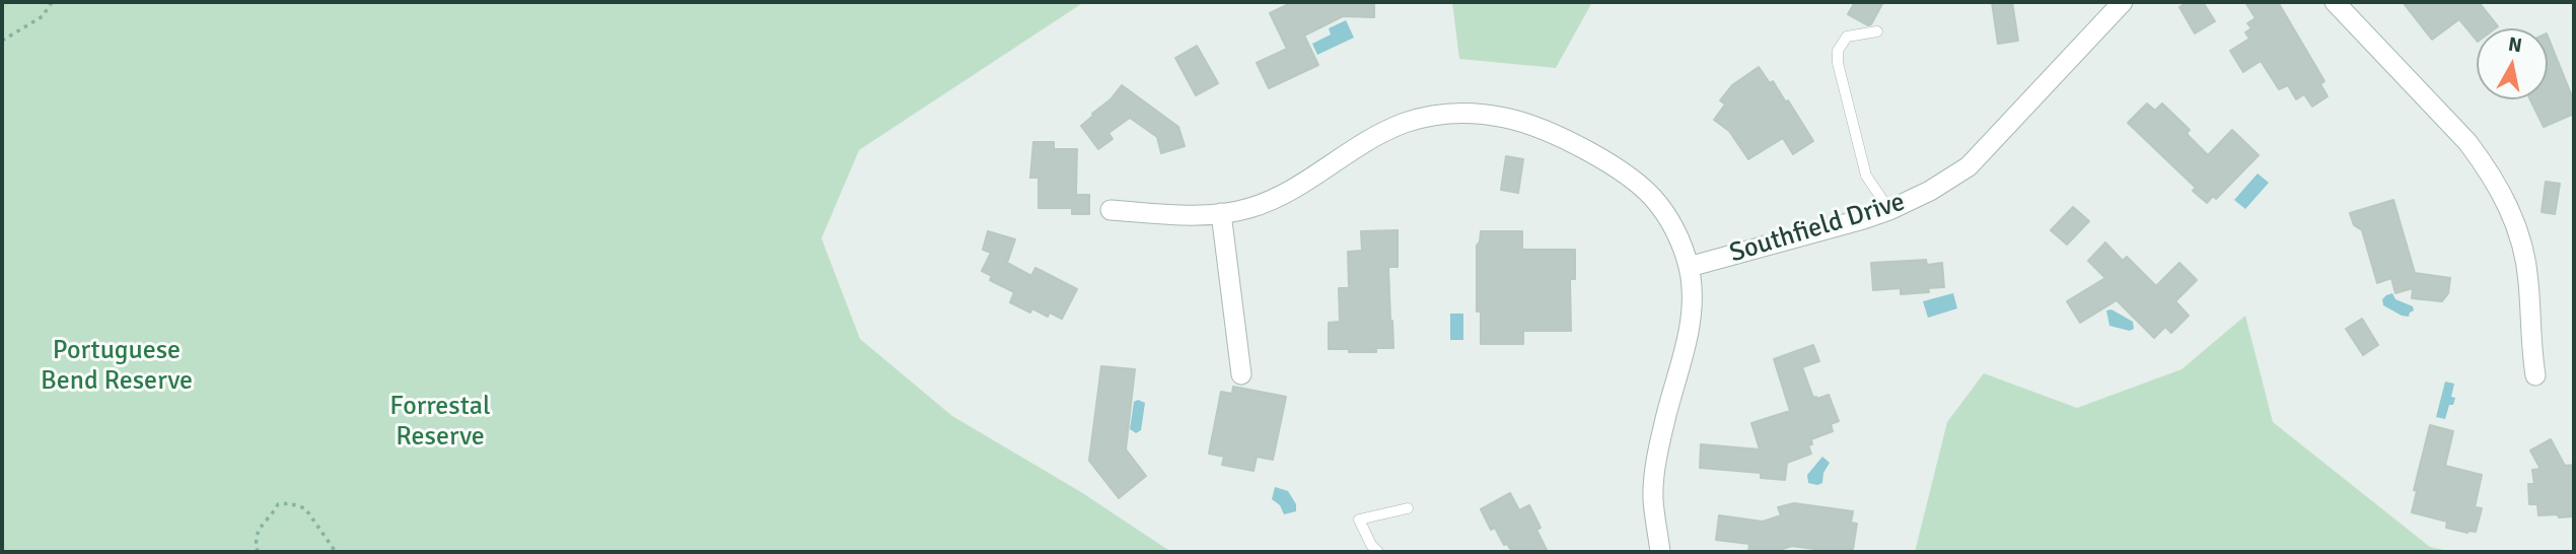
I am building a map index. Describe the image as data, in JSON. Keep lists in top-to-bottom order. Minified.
{"streets":{"street":["Southfield Drive"]},"parks":["Portuguese Bend Reserve","Forrestal Reserve"],"north":"top"}
